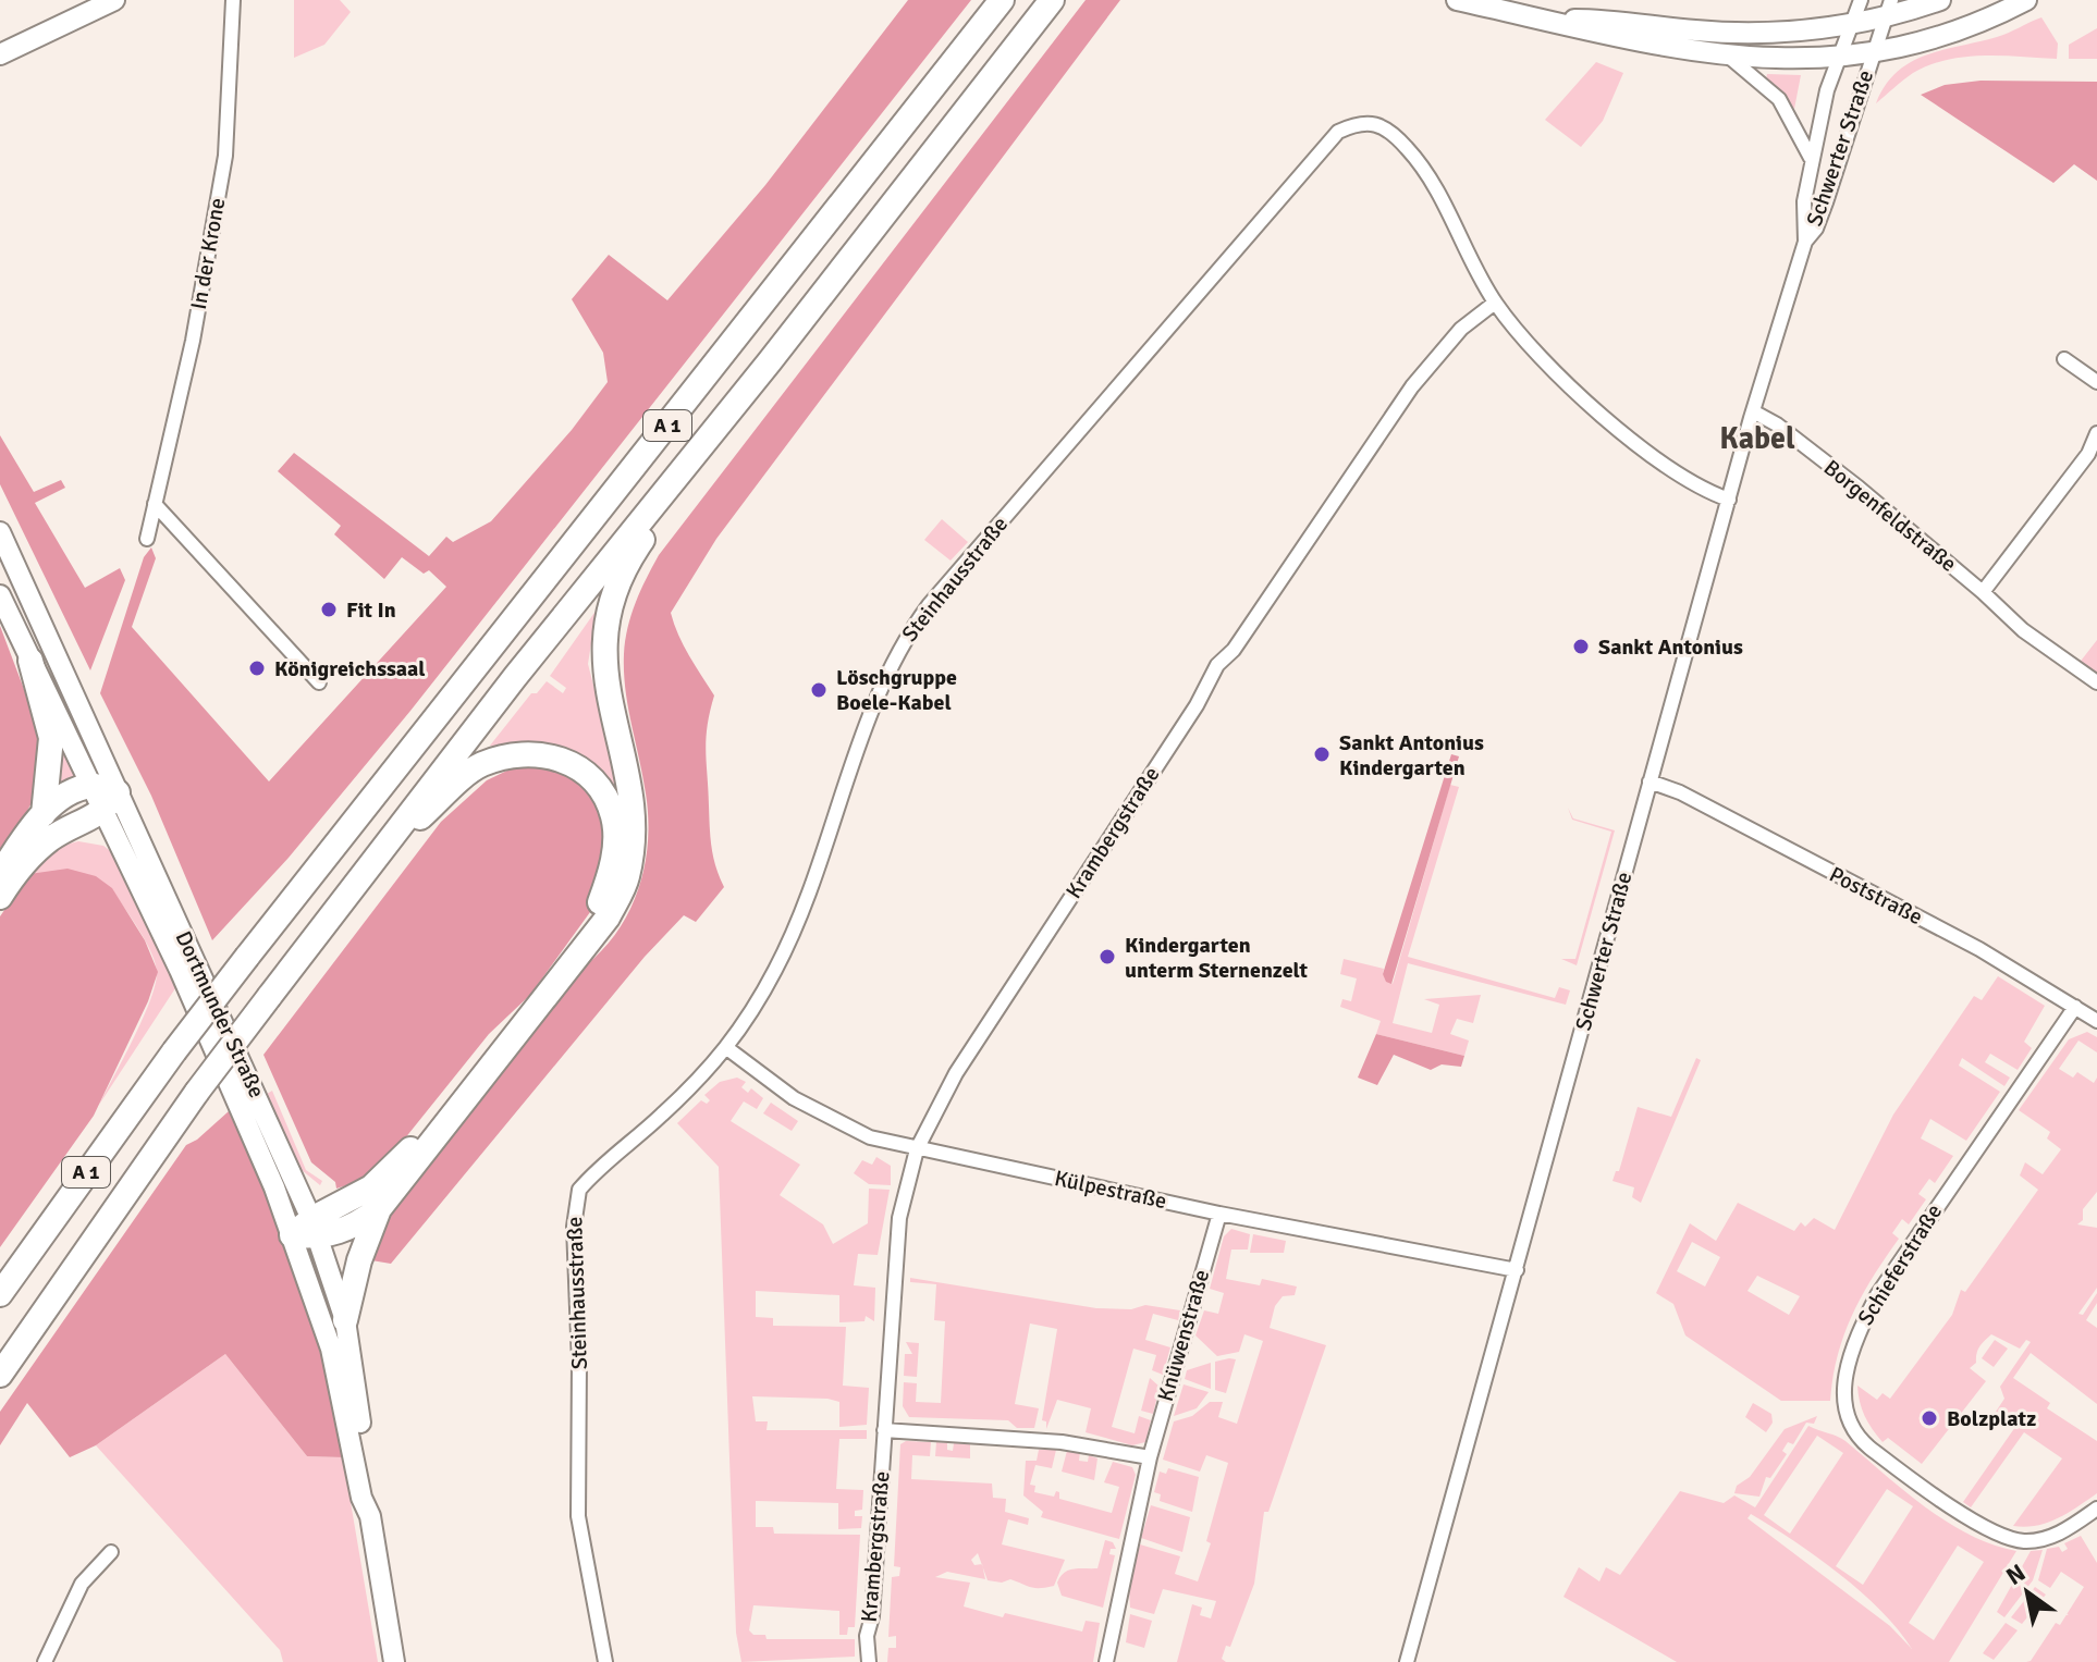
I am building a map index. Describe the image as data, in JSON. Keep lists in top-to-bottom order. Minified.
{"streets":{"highway":["A 1"],"main road":["Schwerter Straße","Dortmunder Straße"],"street":["In der Krone","Borgenfeldstraße","Steinhausstraße","Krambergstraße","Poststraße","Külpestraße","Schieferstraße","Knüwenstraße"]},"crossings":[["Schwerter Straße","Borgenfeldstraße"],["Schwerter Straße","Steinhausstraße"],["Schwerter Straße","Poststraße"],["Schwerter Straße","Külpestraße"],["Steinhausstraße","Krambergstraße"],["Steinhausstraße","Külpestraße"],["Krambergstraße","Külpestraße"],["Poststraße","Schieferstraße"],["Külpestraße","Knüwenstraße"]],"districts":["Kabel"],"places":["Fit In","Sankt Antonius","Königreichssaal","Löschgruppe Boele-Kabel","Sankt Antonius Kindergarten","Kindergarten unterm Sternenzelt","Bolzplatz"],"north":"top left"}
